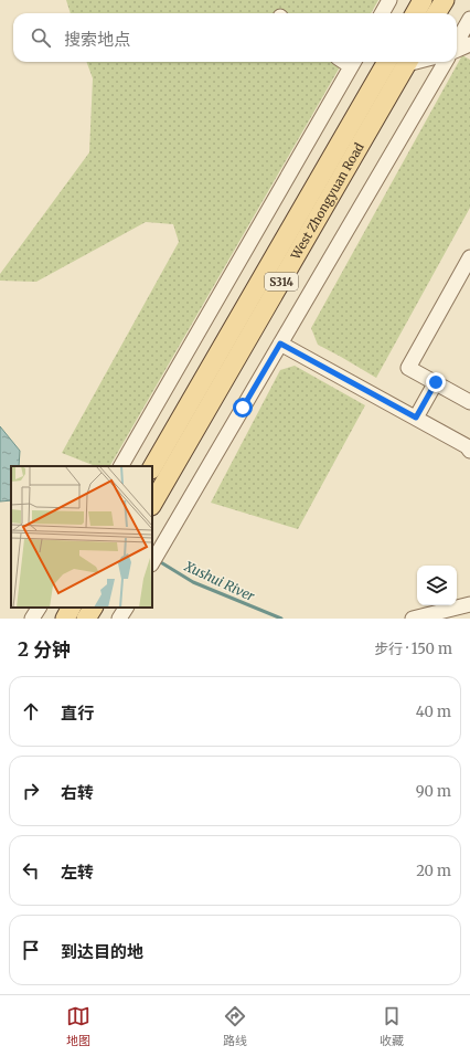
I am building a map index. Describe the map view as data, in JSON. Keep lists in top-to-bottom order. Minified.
{"streets":{"main road":["West Zhongyuan Road","S314"]},"water":["Xushui River"],"page":{"search":"搜索地点","heading":["2 分钟","步行 · 150 m"],"list":[["直行","40 m"],["右转","90 m"],["左转","20 m"],"到达目的地"],"nav":["地图","路线","收藏"]}}
